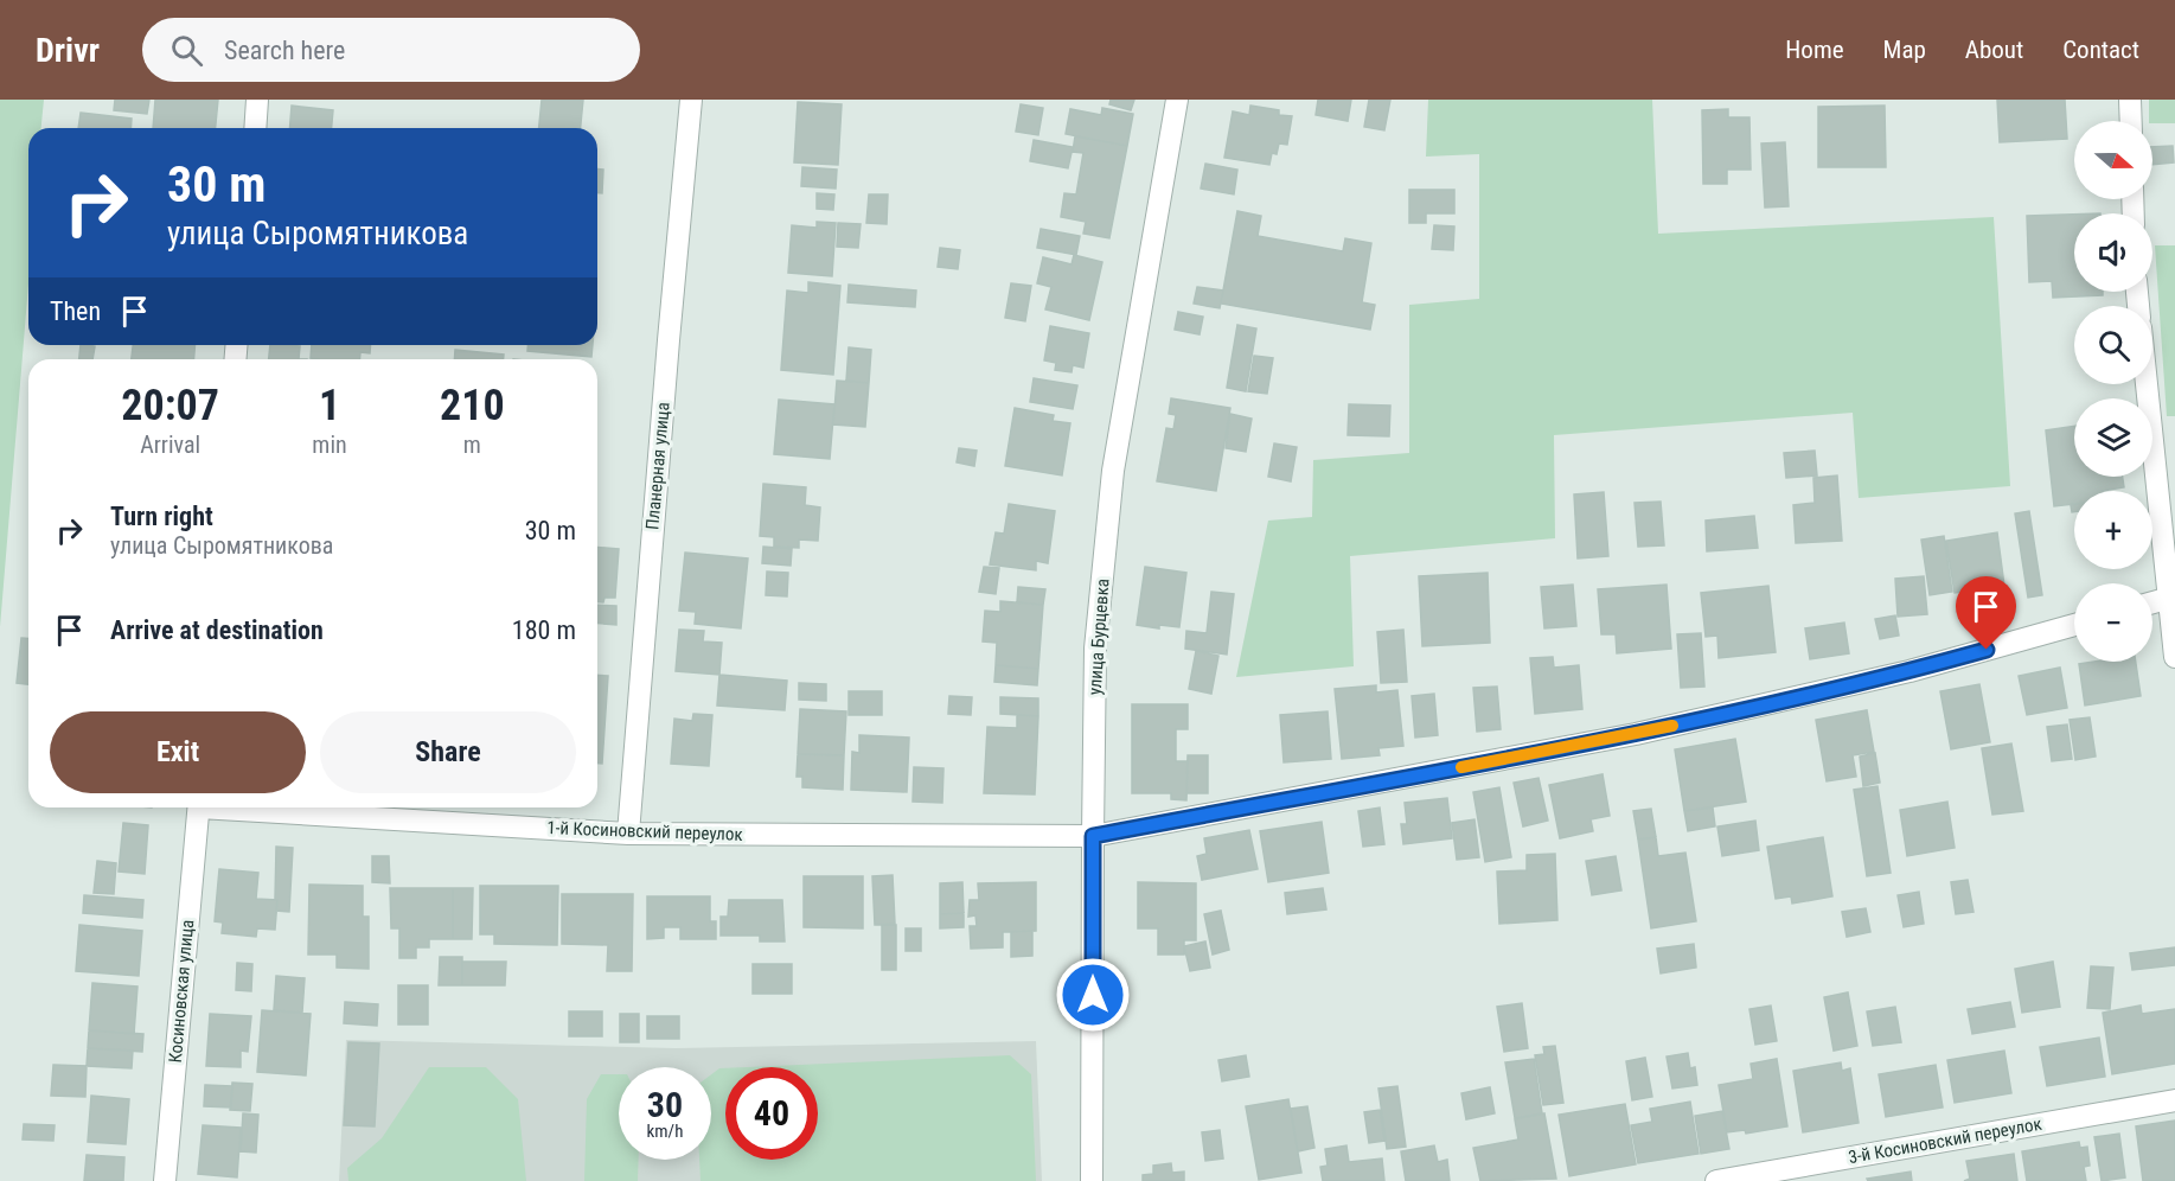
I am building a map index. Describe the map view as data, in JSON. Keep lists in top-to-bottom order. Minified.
{"streets":{"street":["Планерная улица","улица Бурцевка","1-й Косиновский переулок","Косиновская улица","3-й Косиновский переулок"]},"crossings":[["Планерная улица","1-й Косиновский переулок"],["улица Бурцевка","1-й Косиновский переулок"]],"north":"right","page":{"header":"Drivr","search":"Search here","nav":["Home","Map","About","Contact"],"map_buttons":["+","−"],"turn":["30 m","улица Сыромятникова"],"then":"Then","eta":["20:07","Arrival","1","min","210","m"],"list":[{"name":"Turn right","note":"улица Сыромятникова","value":"30 m"},{"name":"Arrive at destination","value":"180 m"}],"buttons":["Exit","Share"],"speed":"30 km/h","limit":"40"}}
